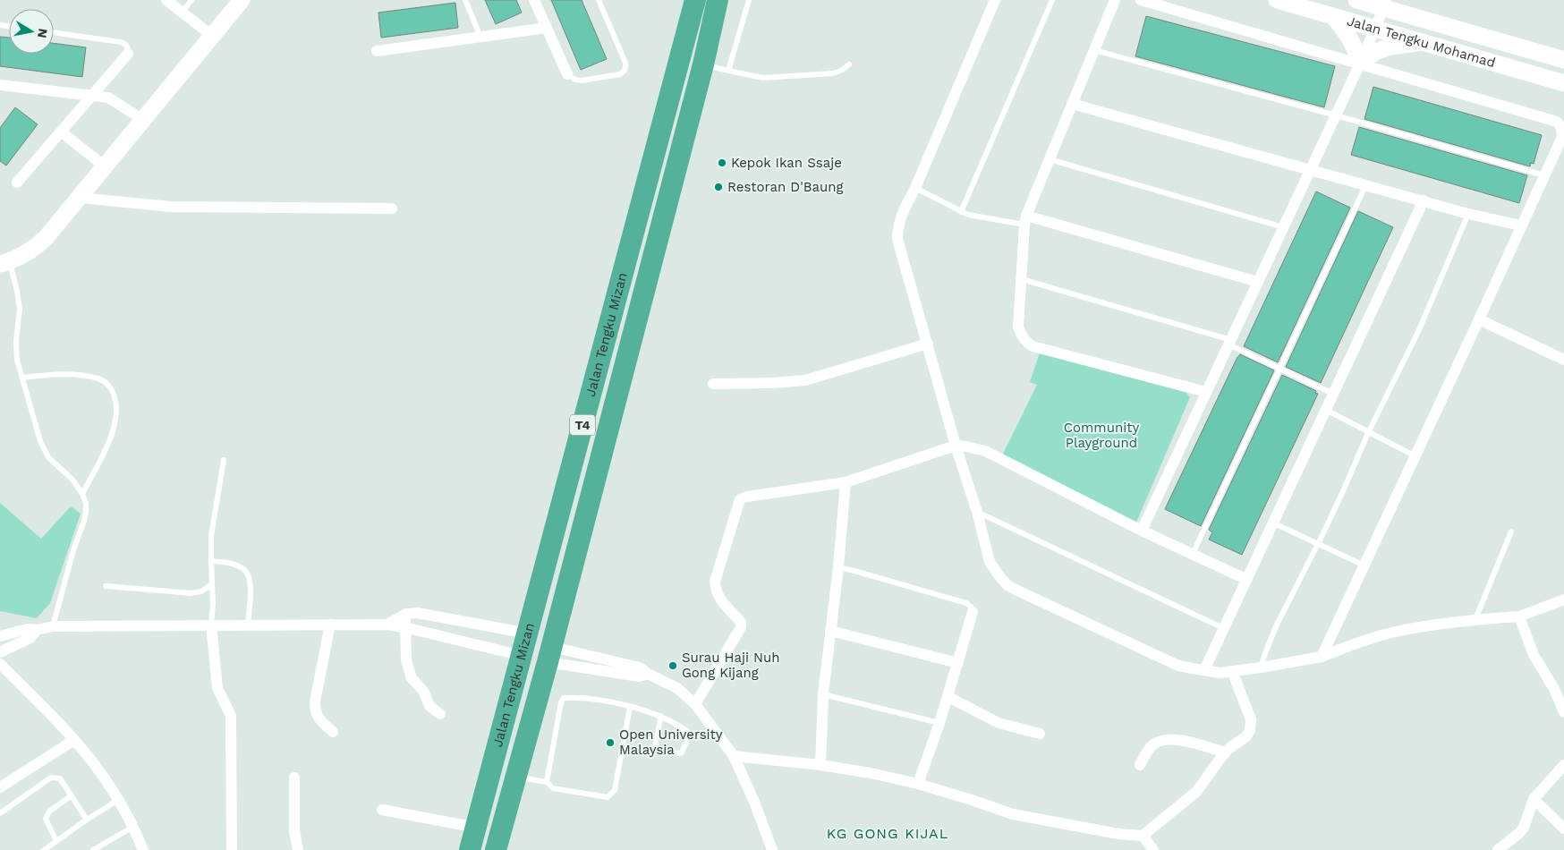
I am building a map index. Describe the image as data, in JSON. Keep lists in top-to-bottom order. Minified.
{"streets":{"highway":["Jalan Tengku Mizan","T4"],"main road":["Jalan Tengku Mohamad"]},"districts":["KG GONG KIJAL"],"parks":["Community Playground"],"places":["Kepok Ikan Ssaje","Restoran D'Baung","Surau Haji Nuh Gong Kijang","Open University Malaysia"],"north":"right"}
